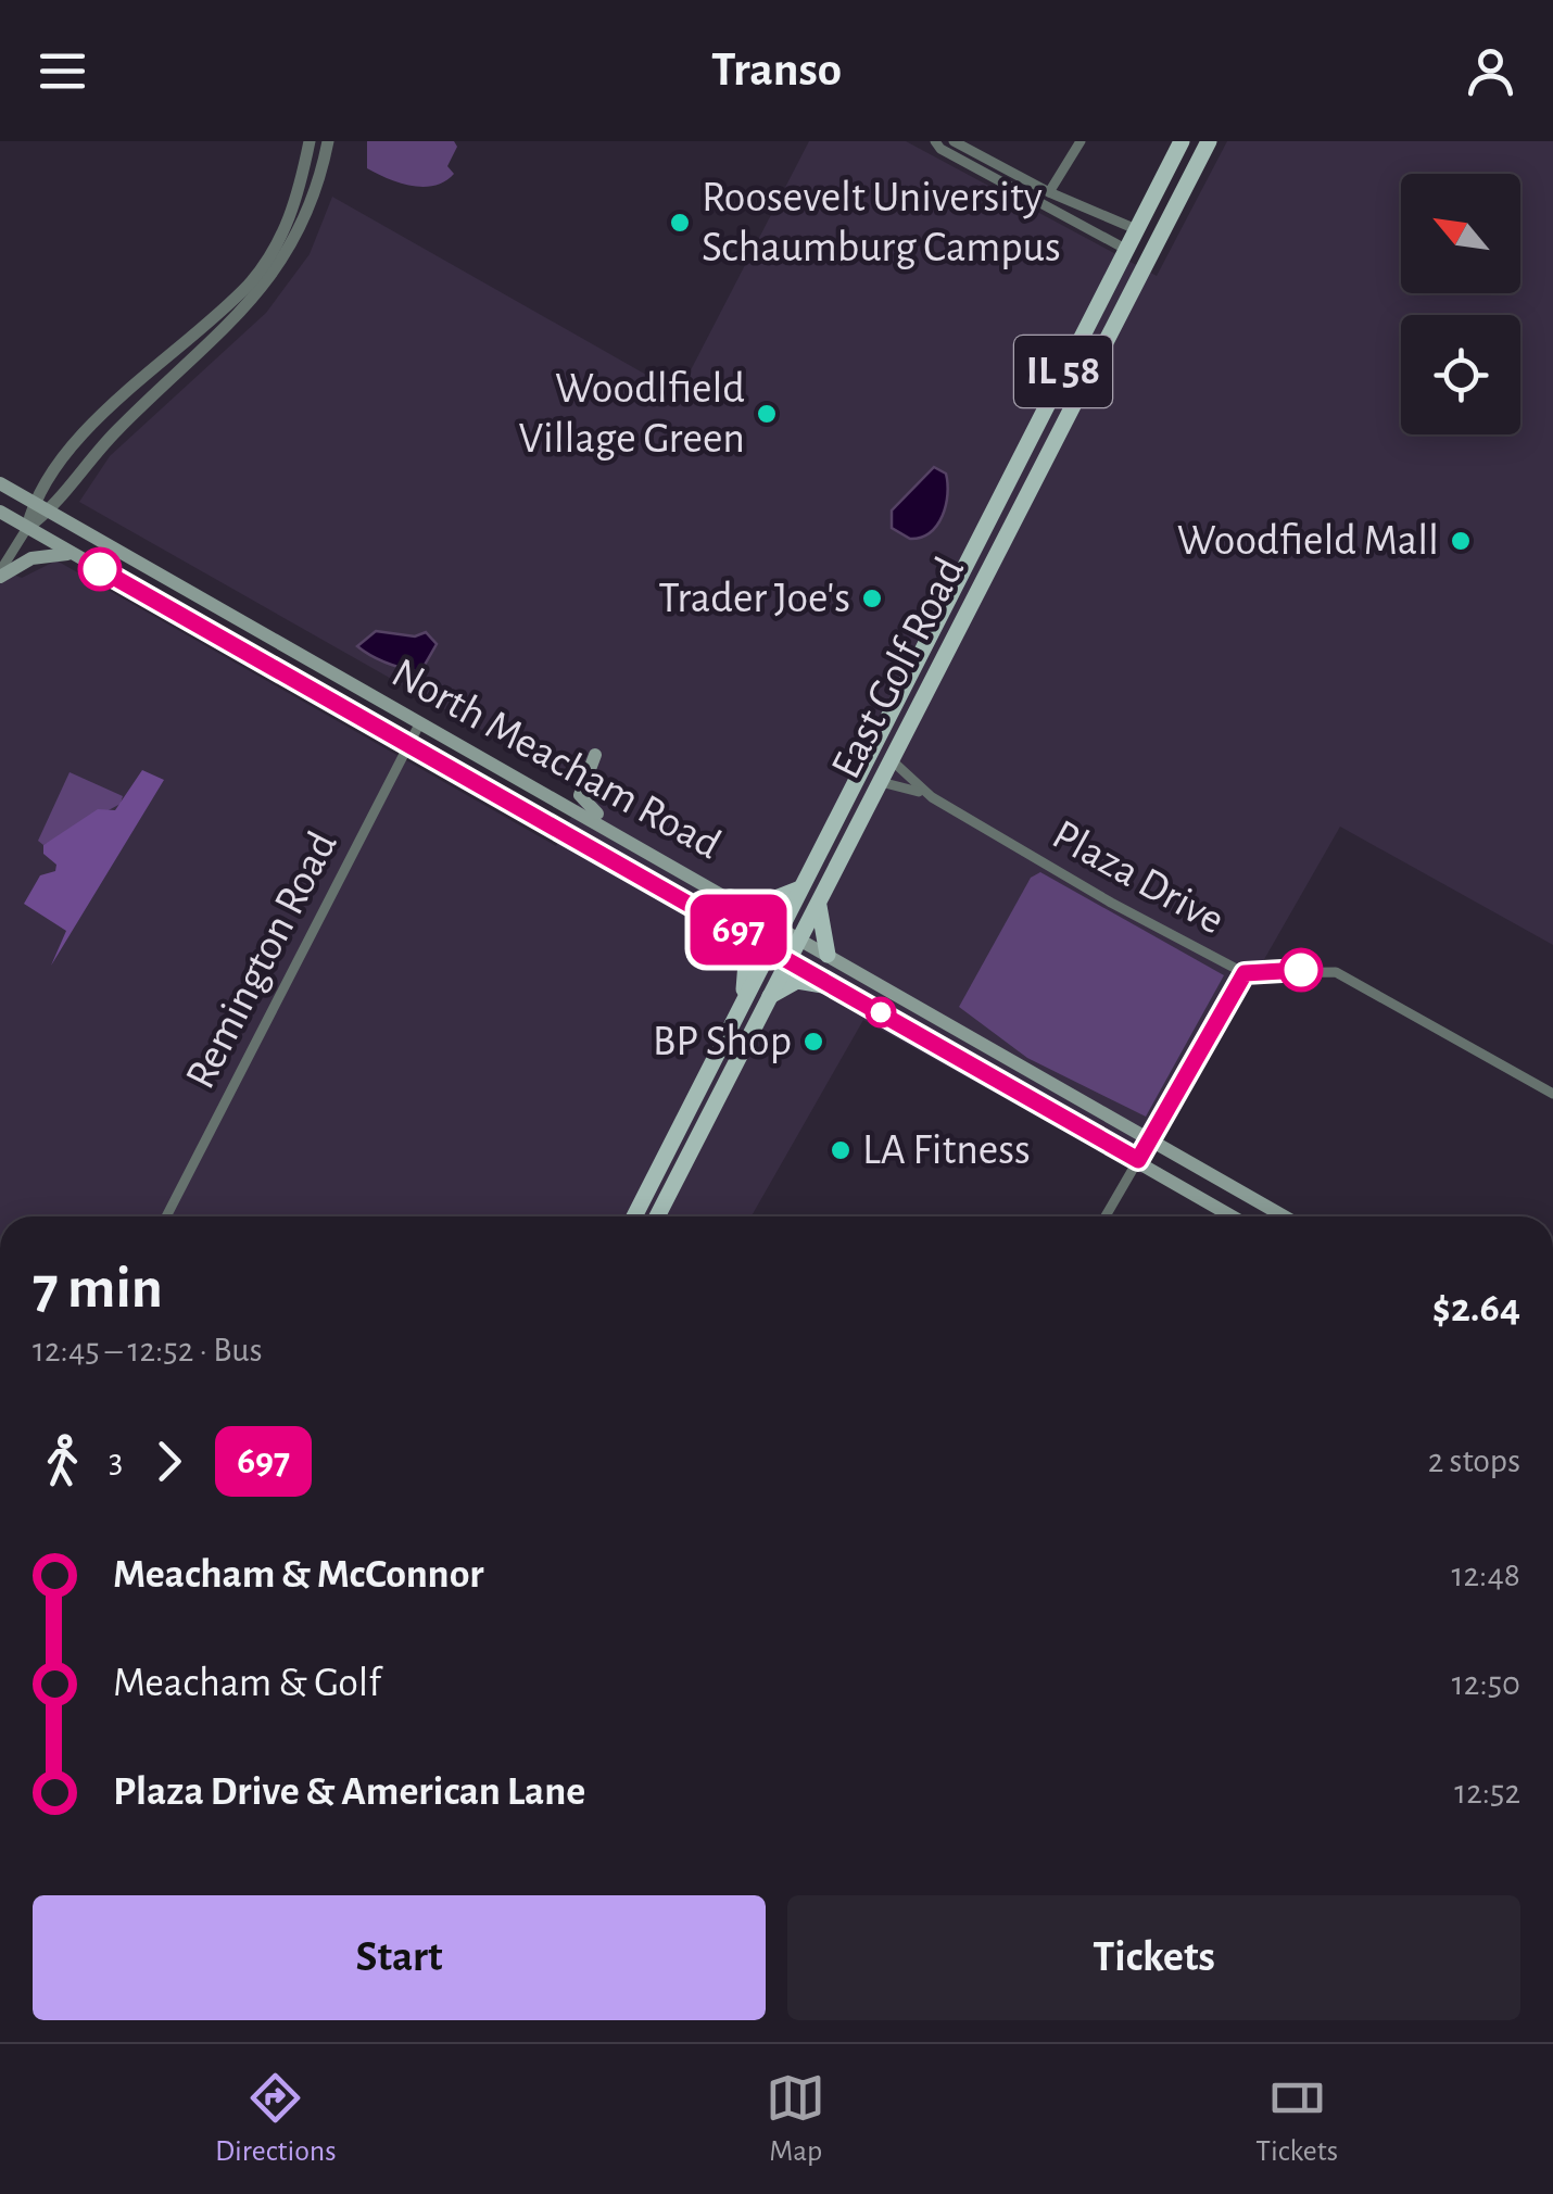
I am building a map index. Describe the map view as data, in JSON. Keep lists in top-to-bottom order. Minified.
{"streets":{"main road":["IL 58","East Golf Road","North Meacham Road"],"street":["Plaza Drive","Remington Road"]},"crossings":[["East Golf Road","North Meacham Road"],["East Golf Road","Plaza Drive"],["North Meacham Road","Remington Road"]],"places":["Roosevelt University Schaumburg Campus","Woodlfield Village Green","Woodfield Mall","Trader Joe's","BP Shop","LA Fitness"],"lines":["bus line 697"],"north":"top left","page":{"header":"Transo","on_map":"697","heading":["7 min","12:45 – 12:52 · Bus","$2.64"],"legs":["3","697","2 stops"],"list":[{"name":"Meacham & McConnor","value":"12:48"},{"name":"Meacham & Golf","value":"12:50"},{"name":"Plaza Drive & American Lane","value":"12:52"}],"buttons":["Start","Tickets"],"tabs":["Directions","Map","Tickets"]}}
